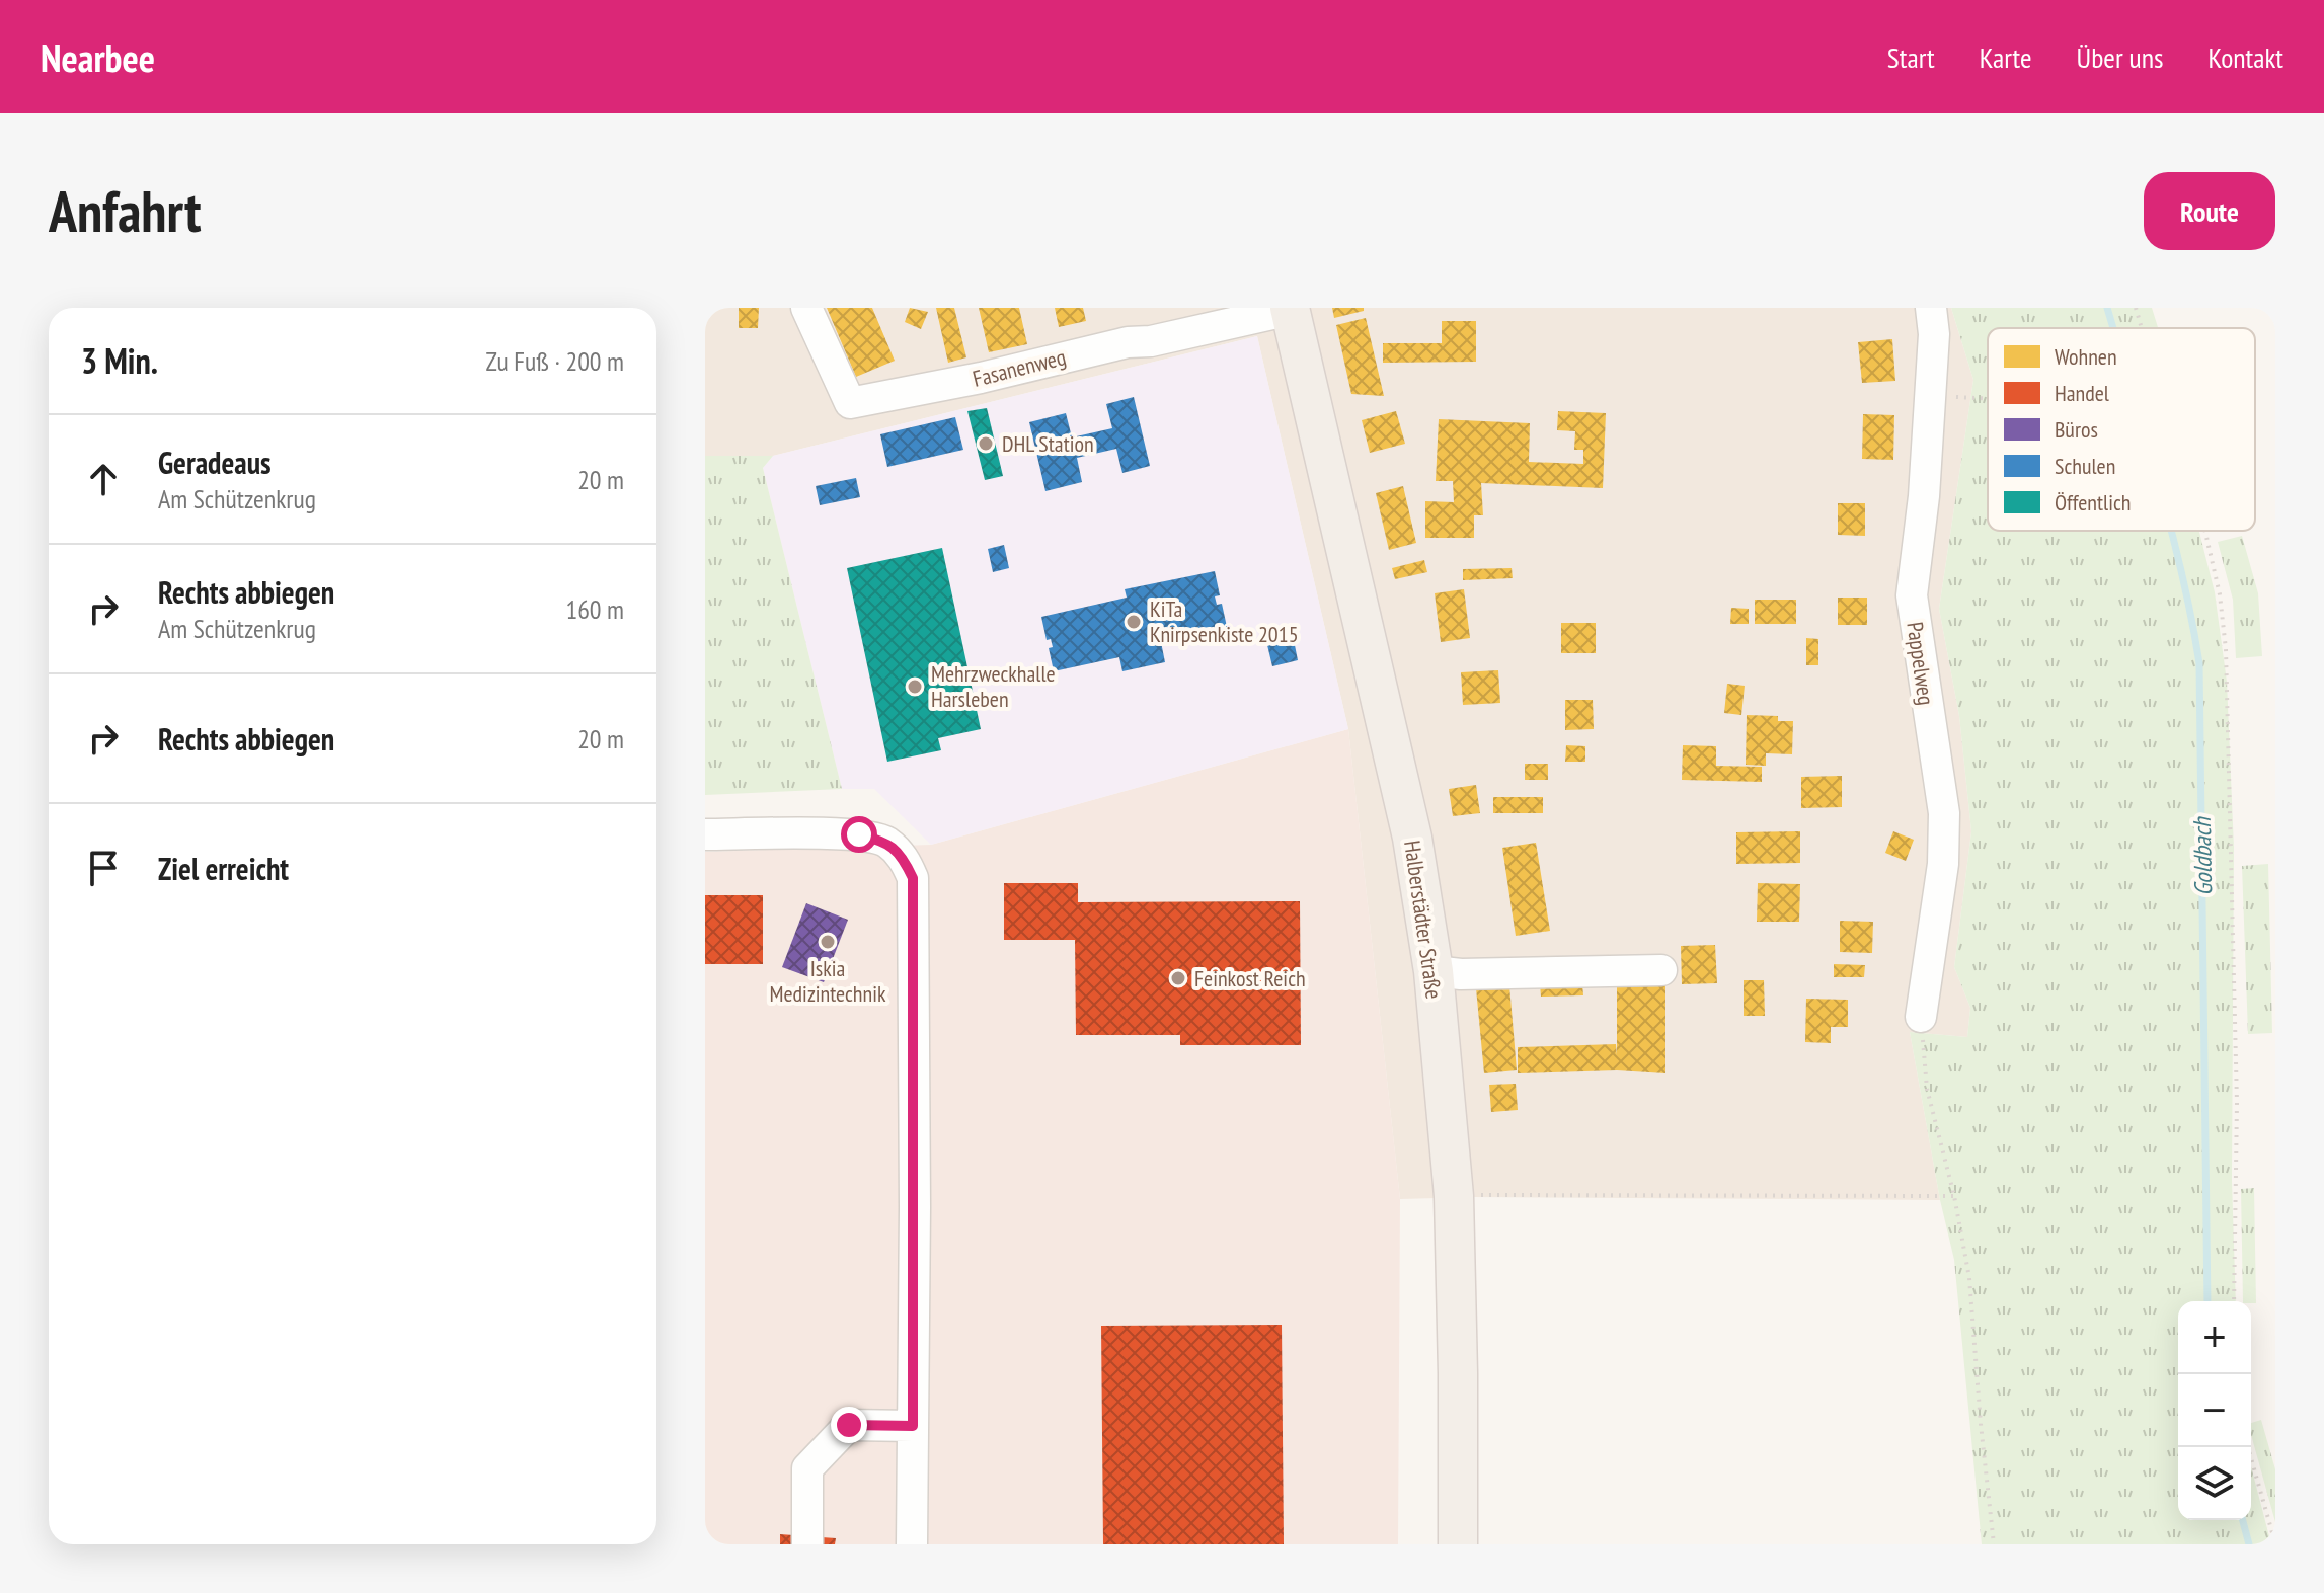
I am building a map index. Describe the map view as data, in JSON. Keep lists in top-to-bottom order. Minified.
{"streets":{"main road":["Halberstädter Straße"],"street":["Fasanenweg","Pappelweg"]},"crossings":[["Fasanenweg","Halberstädter Straße"]],"water":["Goldbach"],"places":["DHL Station","KiTa Knirpsenkiste 2015","Mehrzweckhalle Harsleben","Iskia Medizintechnik","Feinkost Reich"],"legend":["Wohnen","Handel","Büros","Schulen","Öffentlich"],"page":{"header":"Nearbee","nav":["Start","Karte","Über uns","Kontakt"],"buttons":"Route","title":"Anfahrt","heading":["3 Min.","Zu Fuß · 200 m"],"list":[["Geradeaus","Am Schützenkrug","20 m"],["Rechts abbiegen","Am Schützenkrug","160 m"],["Rechts abbiegen","20 m"],"Ziel erreicht"],"map_buttons":["+","−"]}}
